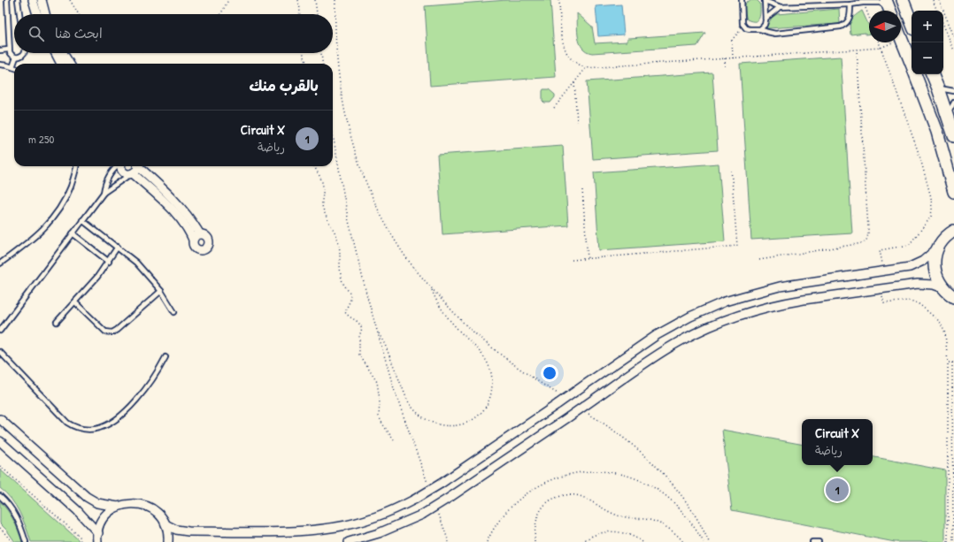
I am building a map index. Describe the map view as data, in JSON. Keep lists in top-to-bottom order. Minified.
{"north":"left","page":{"map_buttons":["+","−"],"search":"ابحث هنا","heading":"بالقرب منك","list":[{"mark":"1","name":"Circuit X","note":"رياضة","value":"250 m"}],"popup":["Circuit X","رياضة"],"pins":"1"}}
